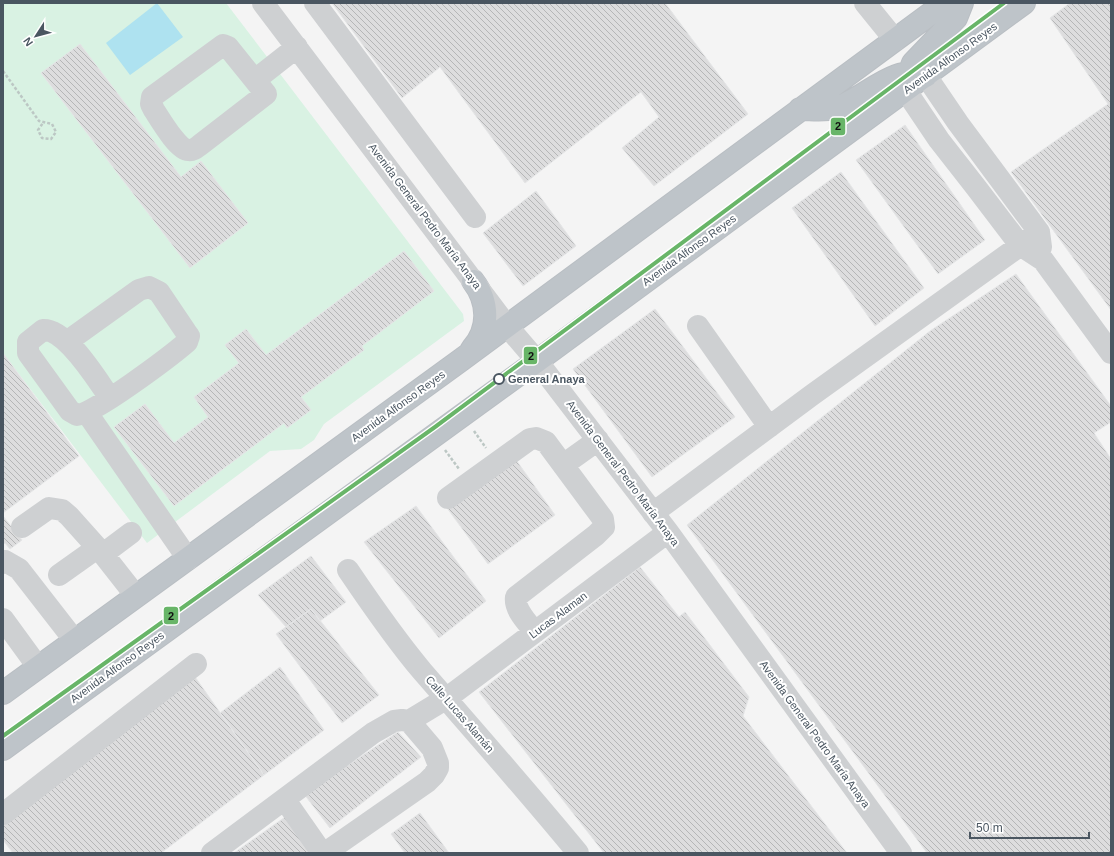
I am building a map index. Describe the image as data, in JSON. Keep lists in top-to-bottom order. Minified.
{"streets":{"highway":["Avenida Alfonso Reyes"],"street":["Avenida General Pedro María Anaya","Lucas Alaman","Calle Lucas Alamán"]},"crossings":[["Avenida Alfonso Reyes","Avenida General Pedro María Anaya"],["Avenida General Pedro María Anaya","Lucas Alaman"],["Lucas Alaman","Calle Lucas Alamán"]],"places":["General Anaya"],"lines":["transit line 2"],"scale_bar":"50 m","north":"bottom left"}
